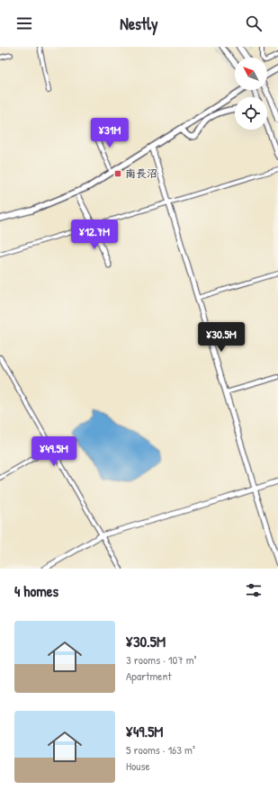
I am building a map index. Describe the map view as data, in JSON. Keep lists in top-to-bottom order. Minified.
{"places":{"transit":["南長沼"]},"north":"top left","page":{"header":"Nestly","price":["¥31M","¥12.7M","¥30.5M","¥49.5M"],"heading":"4 homes","list":[{"name":"¥30.5M","note":"3 rooms · 107 m² · Apartment"},{"name":"¥49.5M","note":"5 rooms · 163 m² · House"}]}}
